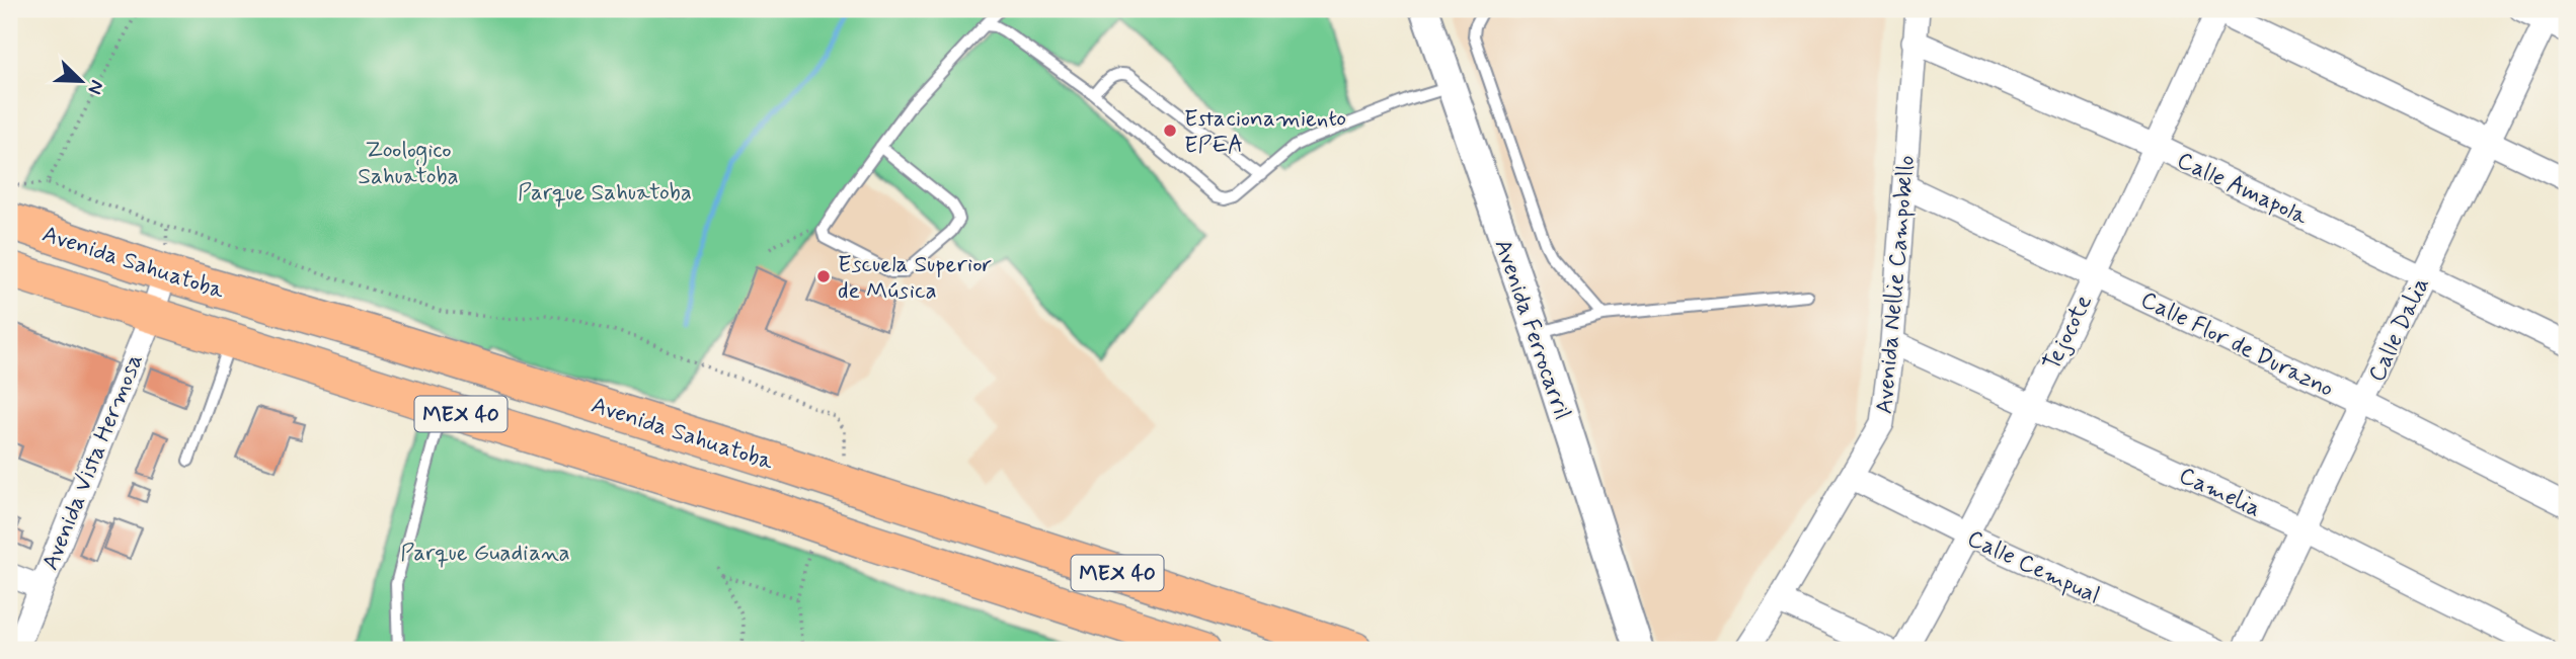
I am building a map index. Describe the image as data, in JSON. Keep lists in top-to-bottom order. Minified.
{"streets":{"main road":["Avenida Sahuatoba","MEX 40"],"street":["Calle Amapola","Avenida Nellie Campobello","Avenida Ferrocarril","Calle Dalia","Tejocote","Calle Flor de Durazno","Avenida Vista Hermosa","Camelia","Calle Cempual"]},"crossings":[["Calle Amapola","Avenida Nellie Campobello"],["Calle Amapola","Calle Dalia"],["Calle Amapola","Tejocote"],["Avenida Sahuatoba","Avenida Vista Hermosa"],["Avenida Nellie Campobello","Calle Flor de Durazno"],["Avenida Nellie Campobello","Camelia"],["Avenida Nellie Campobello","Calle Cempual"],["Calle Dalia","Calle Flor de Durazno"],["Calle Dalia","Camelia"],["Tejocote","Calle Flor de Durazno"],["Tejocote","Camelia"],["Tejocote","Calle Cempual"]],"parks":["Zoologico Sahuatoba","Parque Sahuatoba","Parque Guadiana"],"places":["Estacionamiento EPEA","Escuela Superior de Música"],"north":"bottom right"}
